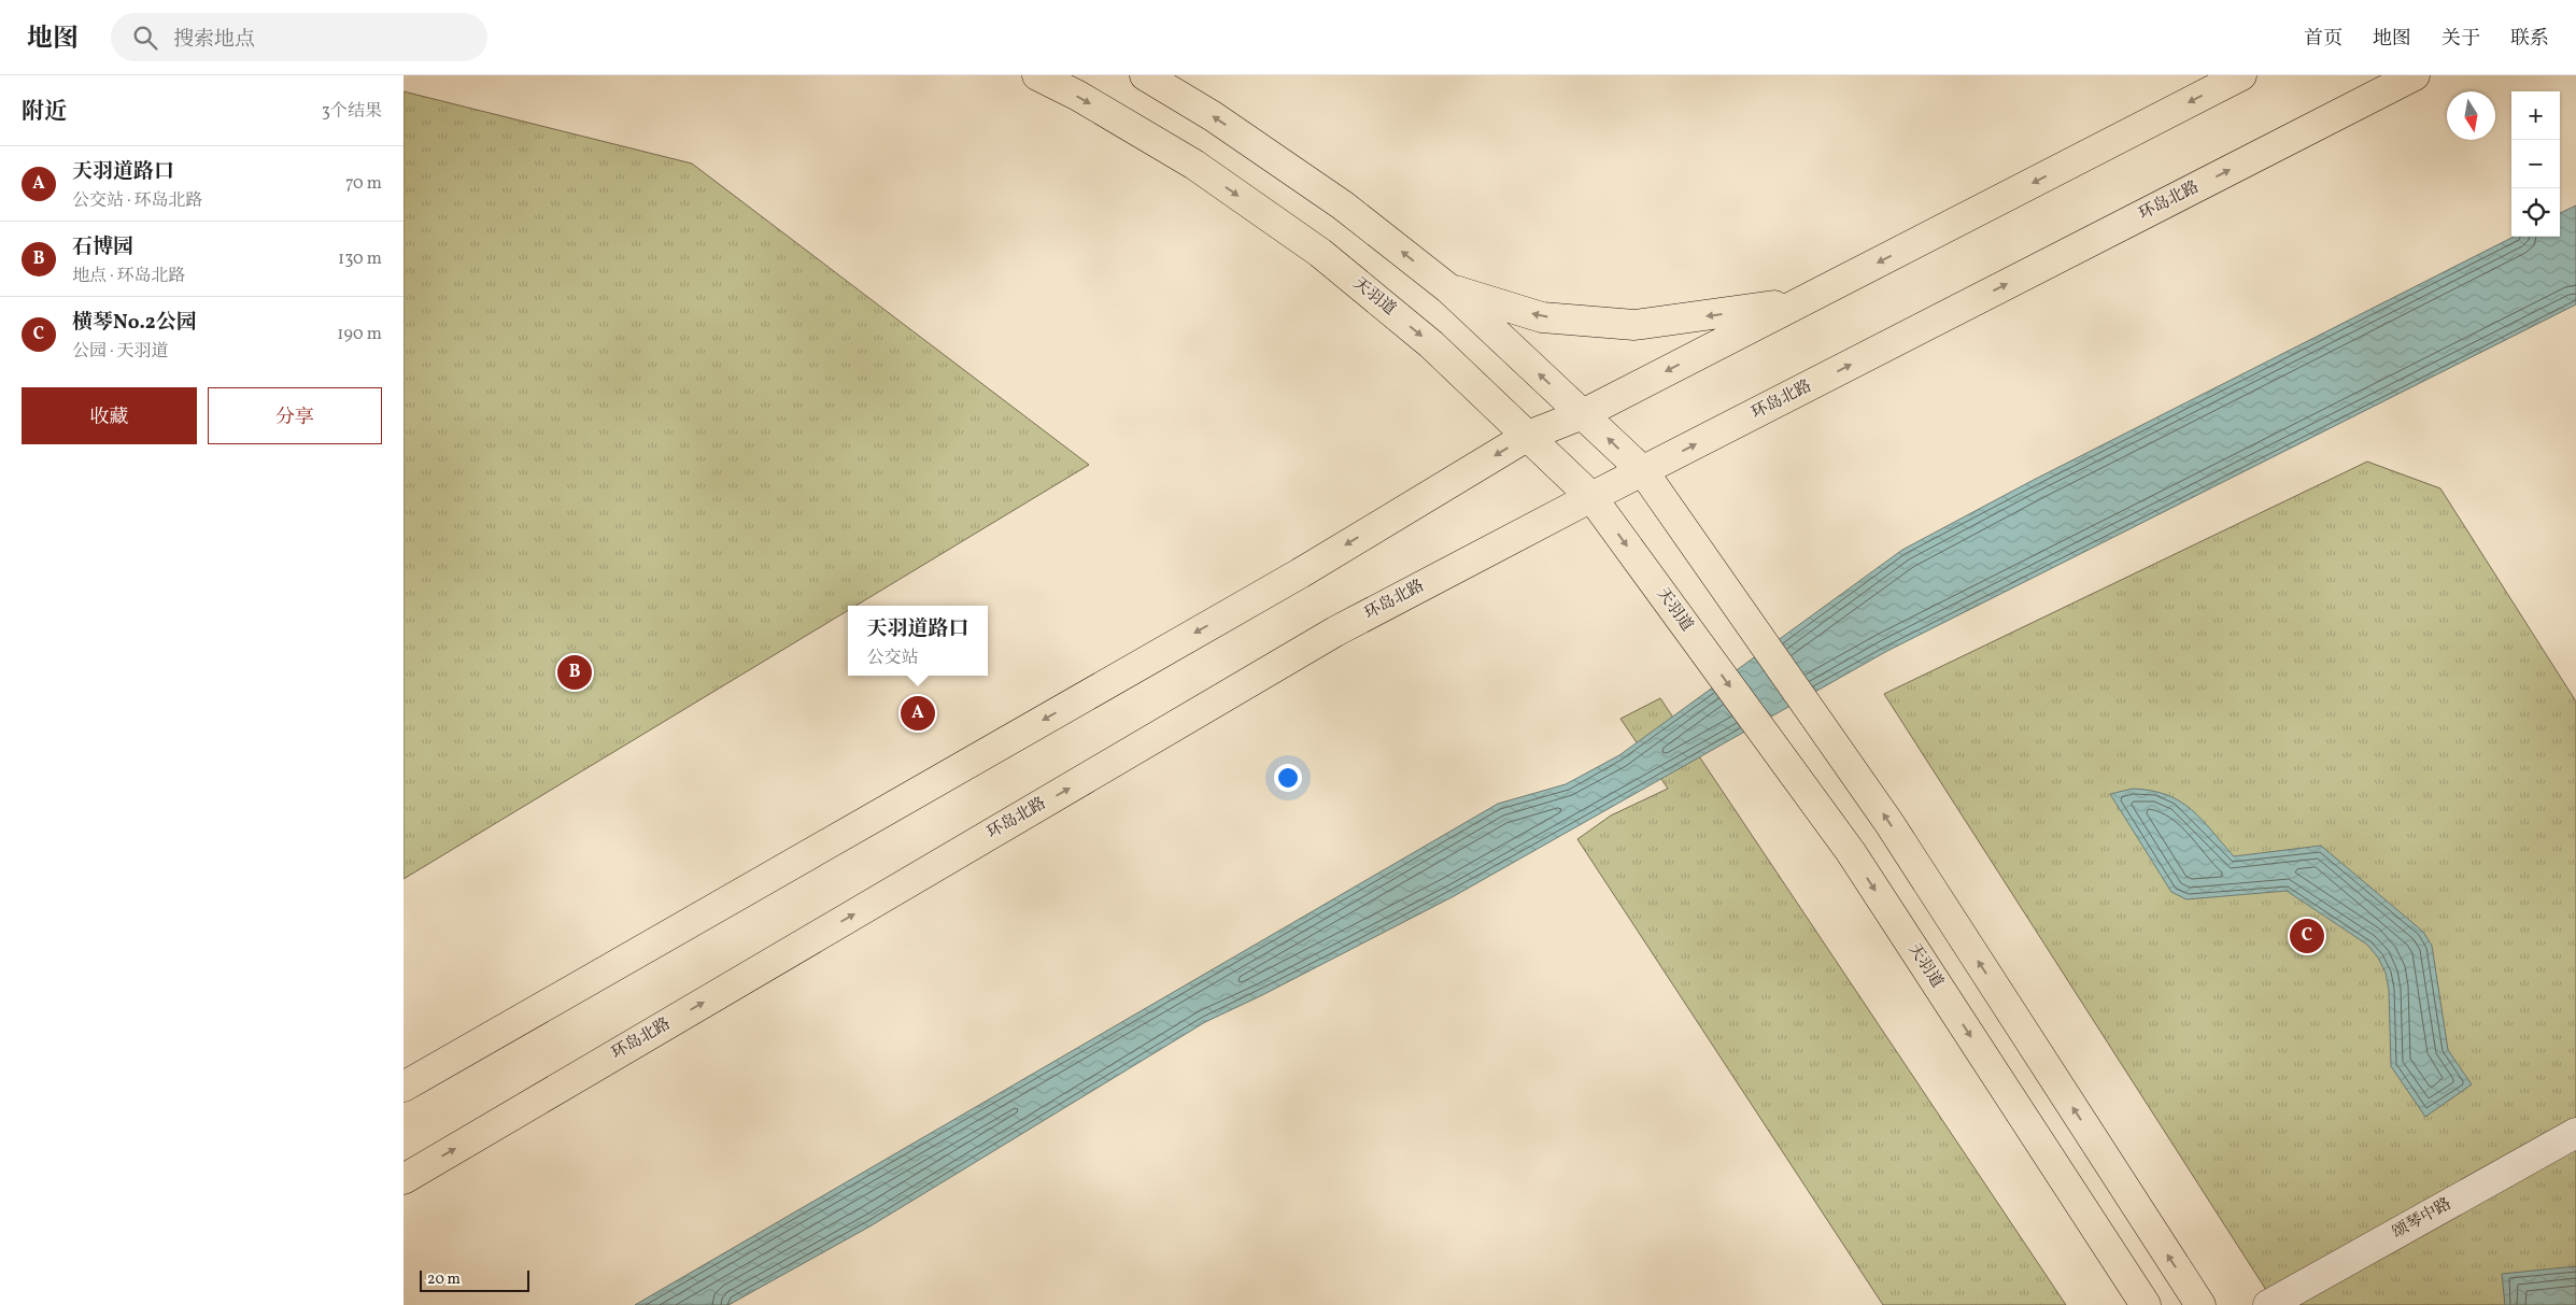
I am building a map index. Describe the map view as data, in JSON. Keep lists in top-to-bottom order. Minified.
{"streets":{"main road":["环岛北路","天羽道"],"street":["颂琴中路"]},"crossings":[["环岛北路","天羽道"]],"scale_bar":"20 m","north":"bottom","page":{"header":"地图","search":"搜索地点","nav":["首页","地图","关于","联系"],"heading":["附近","3个结果"],"map_buttons":["+","−"],"list":[{"mark":"A","name":"天羽道路口","note":"公交站 · 环岛北路","value":"70 m"},{"mark":"B","name":"石博园","note":"地点 · 环岛北路","value":"130 m"},{"mark":"C","name":"横琴No.2公园","note":"公园 · 天羽道","value":"190 m"}],"buttons":["收藏","分享"],"popup":["天羽道路口","公交站"],"pins":["B","A","C"],"scale":"20 m"}}
